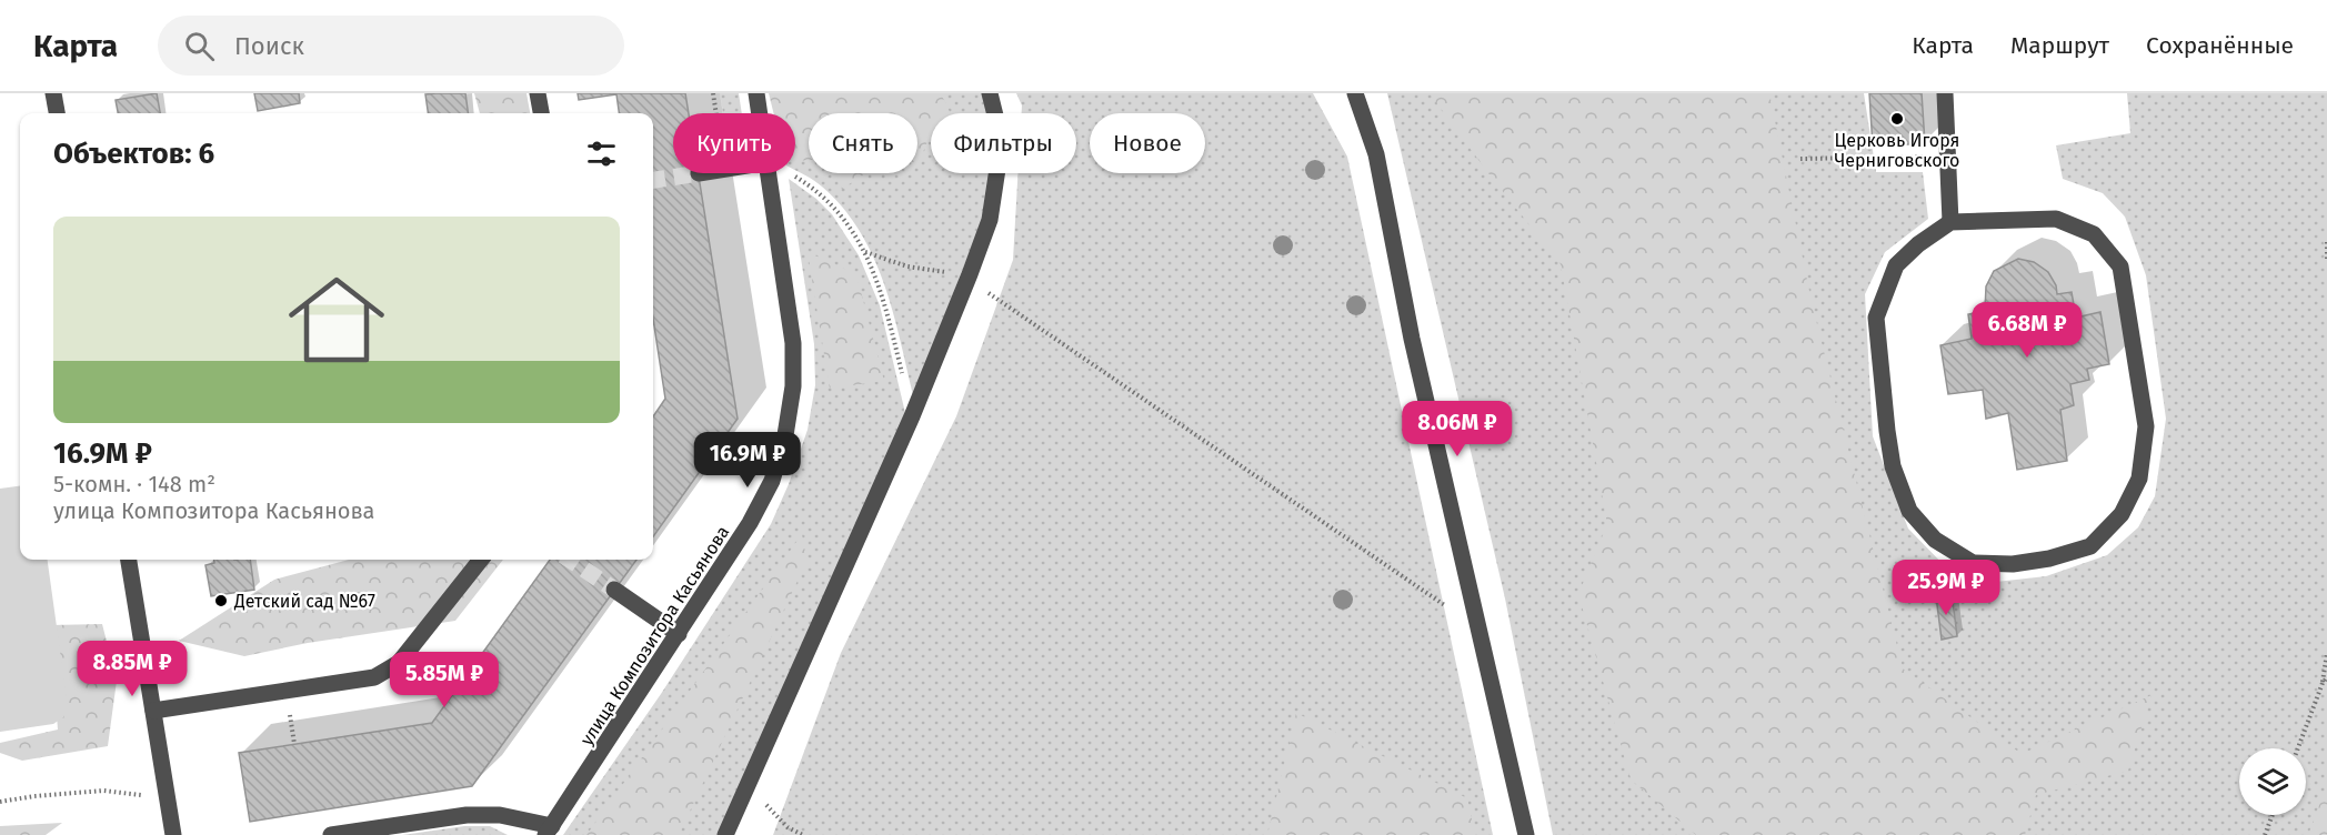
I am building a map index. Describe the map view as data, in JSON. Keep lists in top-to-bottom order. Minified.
{"streets":{"street":["улица Композитора Касьянова"]},"places":["Церковь Игоря Черниговского","Детский сад №67"],"page":{"header":"Карта","search":"Поиск","nav":["Карта","Маршрут","Сохранённые"],"chip":["Купить","Снять","Фильтры","Новое"],"heading":"Объектов: 6","list":[{"name":"16.9M ₽","note":"5-комн. · 148 m² · улица Композитора Касьянова"}],"price":["6.68M ₽","8.06M ₽","16.9M ₽","25.9M ₽","8.85M ₽","5.85M ₽"]}}
